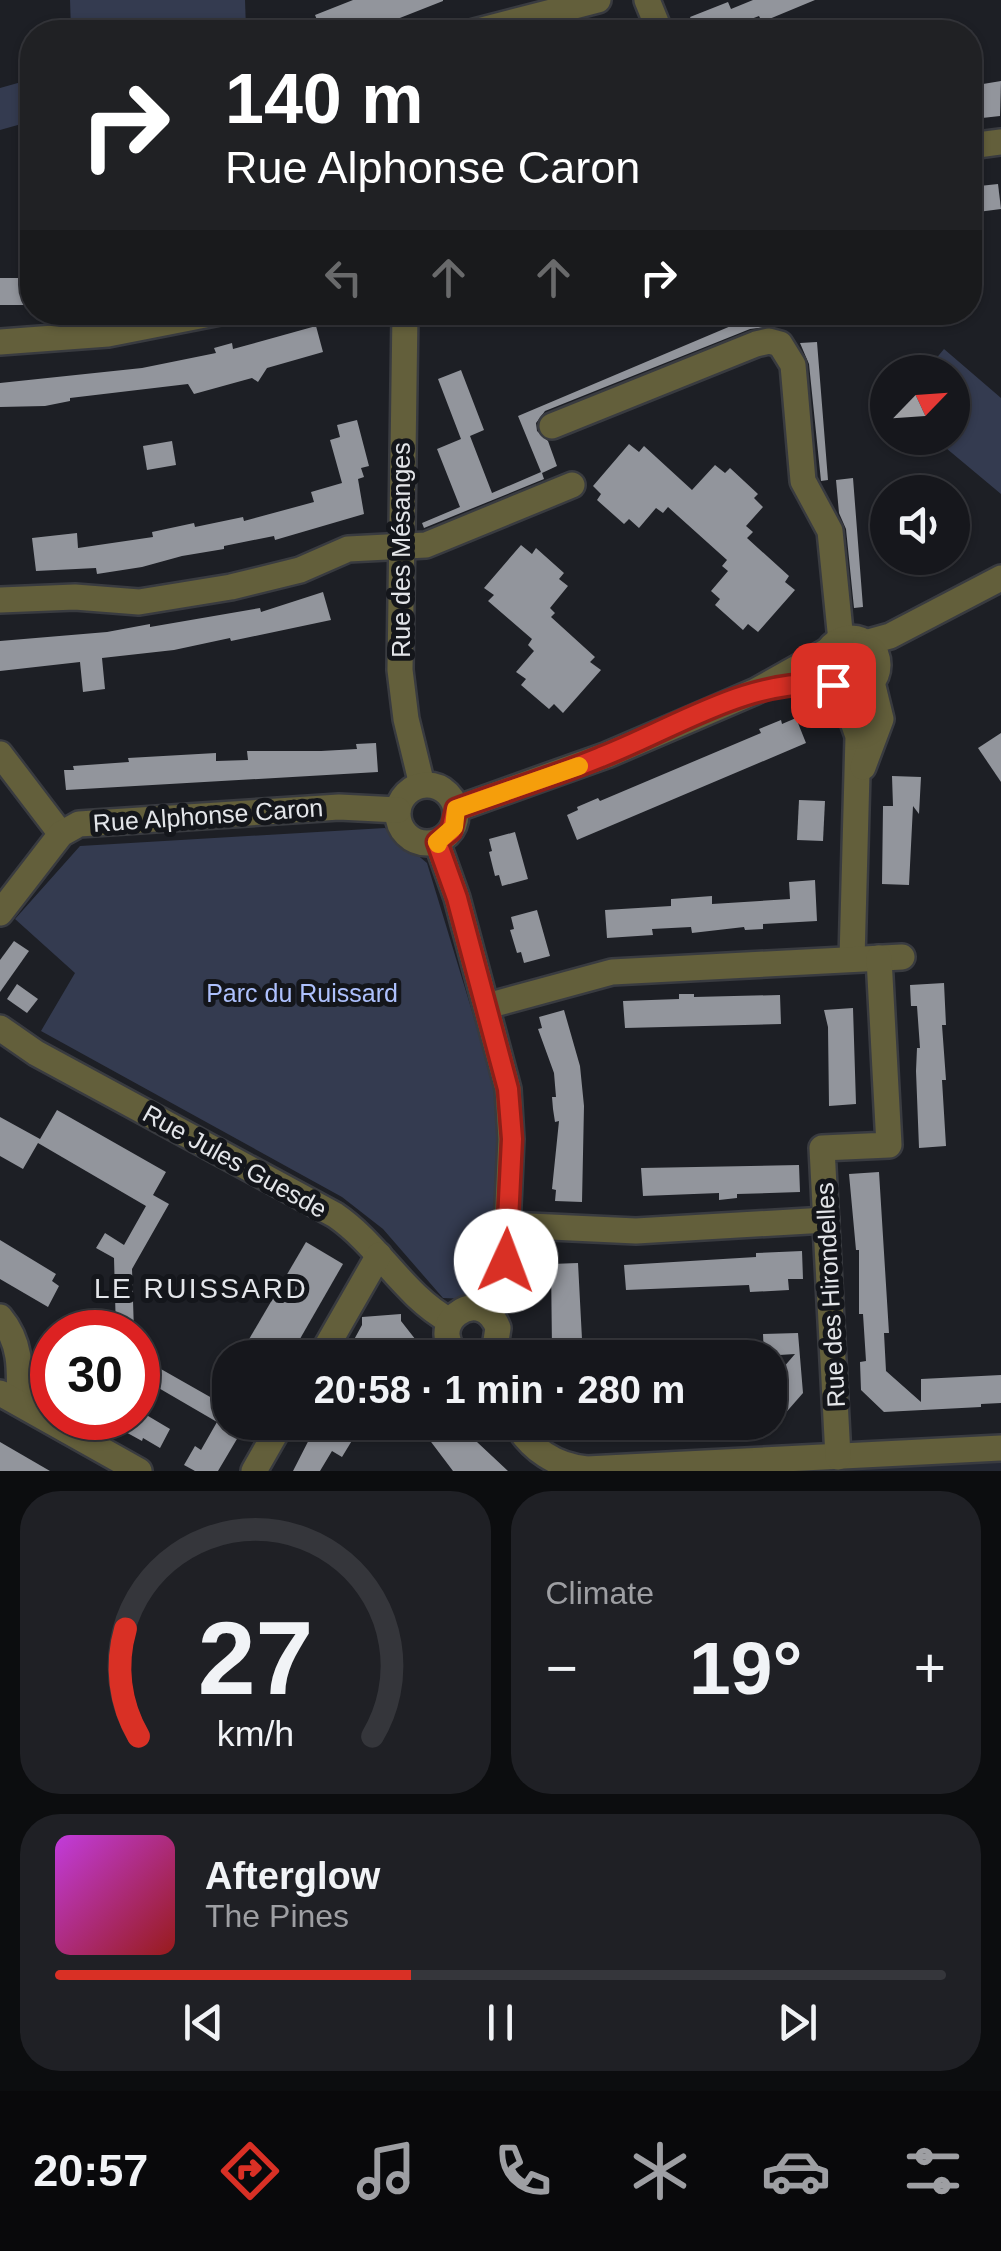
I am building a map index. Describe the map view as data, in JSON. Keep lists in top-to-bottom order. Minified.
{"streets":{"street":["Rue des Mésanges","Rue Alphonse Caron","Rue Jules Guesde","Rue des Hirondelles"]},"crossings":[["Rue des Mésanges","Rue Alphonse Caron"]],"districts":["LE RUISSARD"],"parks":["Parc du Ruissard"],"north":"top right","page":{"turn":["140 m","Rue Alphonse Caron"],"limit":"30","trip":"20:58 · 1 min · 280 m","tile":"Climate","heat":["−","19°","+"],"song":["Afterglow","The Pines"],"tabs":"20:57","gauge":["27","km/h"]}}
